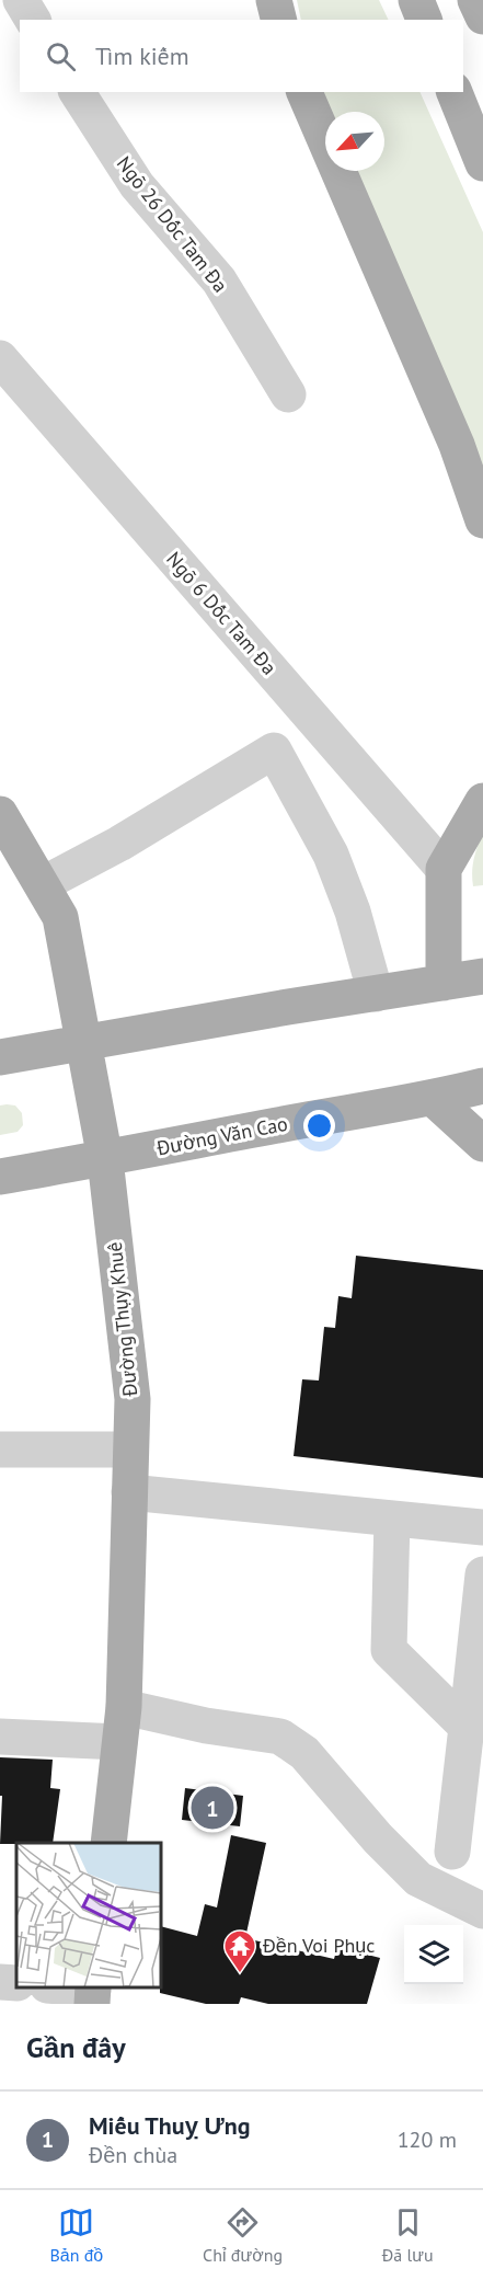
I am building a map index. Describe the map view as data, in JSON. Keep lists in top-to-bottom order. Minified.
{"streets":{"main road":["Đường Văn Cao","Đường Thụy Khuê"],"street":["Ngõ 26 Dốc Tam Đa","Ngõ 6 Dốc Tam Đa"]},"crossings":[["Đường Văn Cao","Đường Thụy Khuê"]],"places":{"temple":["Đền Voi Phục"]},"north":"bottom left","page":{"search":"Tìm kiếm","pins":"1","heading":"Gần đây","list":[{"mark":"1","name":"Miếu Thuỵ Ưng","note":"Đền chùa","value":"120 m"}],"nav":["Bản đồ","Chỉ đường","Đã lưu"]}}
